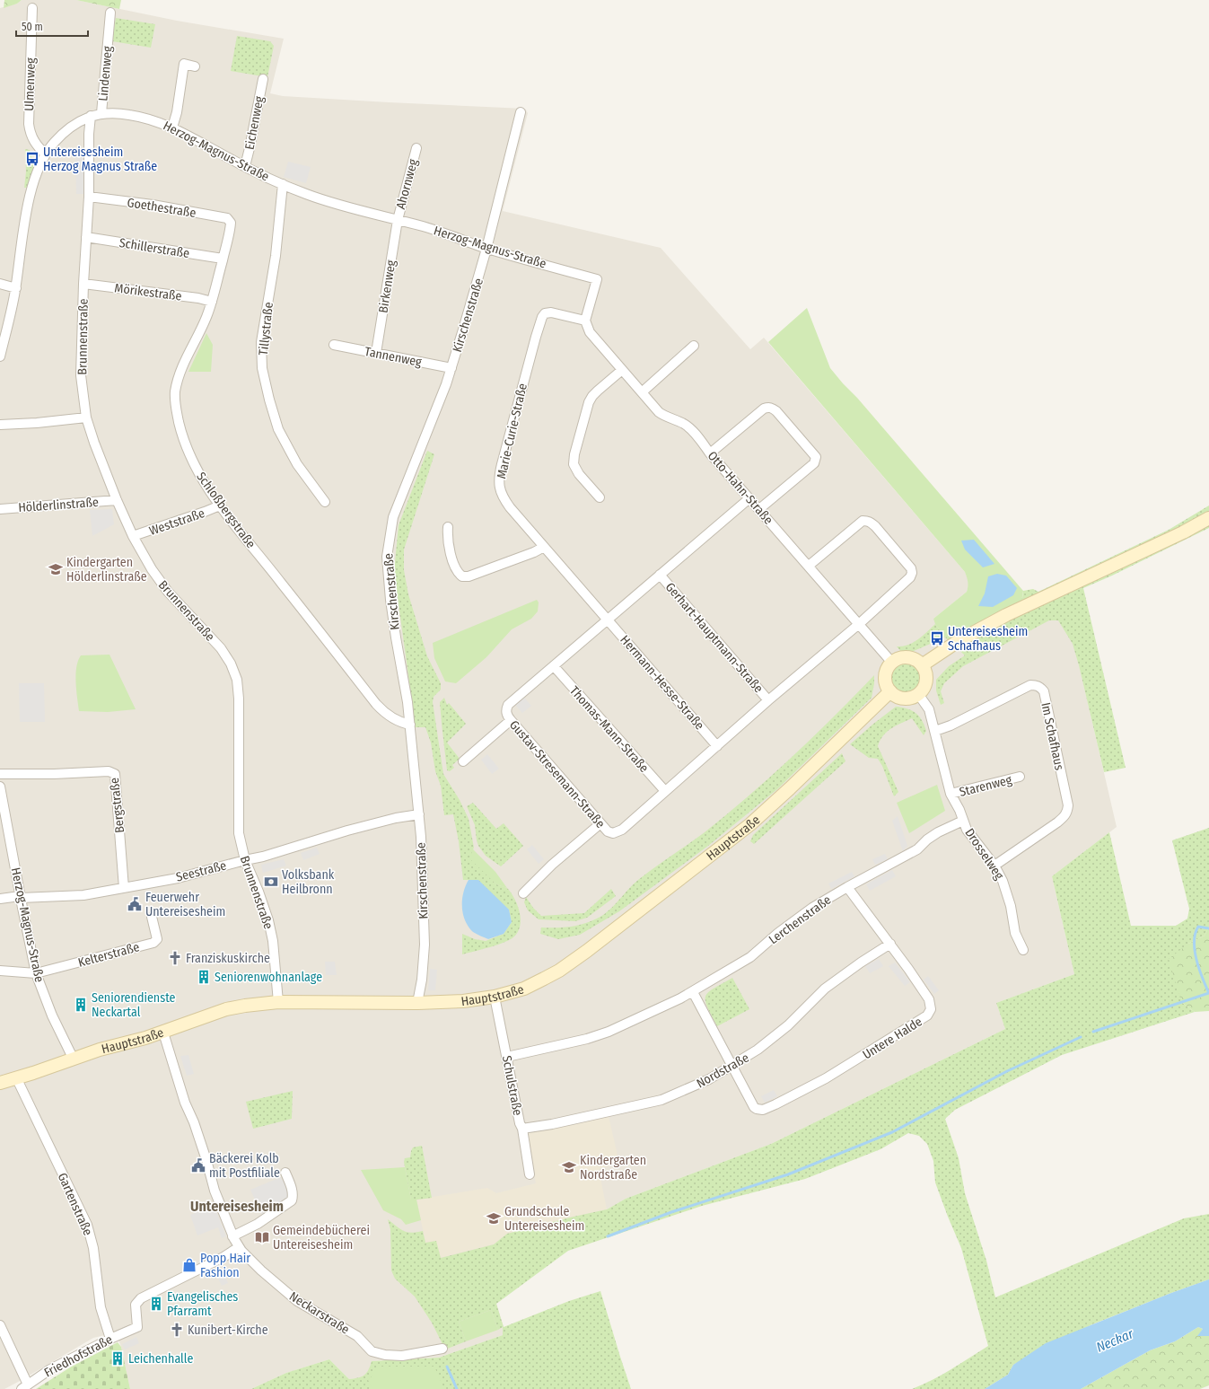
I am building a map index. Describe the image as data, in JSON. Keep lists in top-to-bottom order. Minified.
{"streets":{"main road":["Hauptstraße"],"street":["Lindenweg","Ulmenweg","Eichenweg","Herzog-Magnus-Straße","Ahornweg","Goethestraße","Schillerstraße","Birkenweg","Mörikestraße","Kirschenstraße","Tillystraße","Brunnenstraße","Tannenweg","Marie-Curie-Straße","Otto-Hahn-Straße","Hölderlinstraße","Schloßbergstraße","Weststraße","Gerhart-Hauptmann-Straße","Hermann-Hesse-Straße","Thomas-Mann-Straße","Im Schafhaus","Gustav-Stresemann-Straße","Starenweg","Bergstraße","Drosselweg","Seestraße","Lerchenstraße","Kelterstraße","Untere Halde","Nordstraße","Schulstraße","Gartenstraße","Neckarstraße","Friedhofstraße"]},"crossings":[["Lindenweg","Herzog-Magnus-Straße"],["Ulmenweg","Herzog-Magnus-Straße"],["Eichenweg","Herzog-Magnus-Straße"],["Herzog-Magnus-Straße","Ahornweg"],["Herzog-Magnus-Straße","Birkenweg"],["Herzog-Magnus-Straße","Kirschenstraße"],["Herzog-Magnus-Straße","Tillystraße"],["Herzog-Magnus-Straße","Brunnenstraße"],["Herzog-Magnus-Straße","Marie-Curie-Straße"],["Herzog-Magnus-Straße","Otto-Hahn-Straße"],["Herzog-Magnus-Straße","Hauptstraße"],["Herzog-Magnus-Straße","Seestraße"],["Herzog-Magnus-Straße","Kelterstraße"],["Ahornweg","Birkenweg"],["Goethestraße","Brunnenstraße"],["Goethestraße","Schloßbergstraße"],["Schillerstraße","Brunnenstraße"],["Schillerstraße","Schloßbergstraße"],["Birkenweg","Tannenweg"],["Mörikestraße","Brunnenstraße"],["Mörikestraße","Schloßbergstraße"],["Kirschenstraße","Tannenweg"],["Kirschenstraße","Schloßbergstraße"],["Kirschenstraße","Hauptstraße"],["Kirschenstraße","Seestraße"],["Brunnenstraße","Hölderlinstraße"],["Brunnenstraße","Weststraße"],["Brunnenstraße","Hauptstraße"],["Brunnenstraße","Seestraße"],["Marie-Curie-Straße","Otto-Hahn-Straße"],["Marie-Curie-Straße","Hermann-Hesse-Straße"],["Marie-Curie-Straße","Gustav-Stresemann-Straße"],["Otto-Hahn-Straße","Gustav-Stresemann-Straße"],["Otto-Hahn-Straße","Hauptstraße"],["Schloßbergstraße","Weststraße"],["Gerhart-Hauptmann-Straße","Gustav-Stresemann-Straße"],["Hermann-Hesse-Straße","Gustav-Stresemann-Straße"],["Thomas-Mann-Straße","Gustav-Stresemann-Straße"],["Im Schafhaus","Drosselweg"],["Bergstraße","Seestraße"],["Hauptstraße","Schulstraße"],["Hauptstraße","Gartenstraße"],["Hauptstraße","Neckarstraße"],["Drosselweg","Lerchenstraße"],["Lerchenstraße","Untere Halde"],["Lerchenstraße","Schulstraße"],["Untere Halde","Nordstraße"],["Nordstraße","Schulstraße"],["Gartenstraße","Friedhofstraße"],["Neckarstraße","Friedhofstraße"]],"districts":["Untereisesheim"],"water":["Neckar"],"places":{"bus stop":["Untereisesheim Herzog Magnus Straße","Untereisesheim Schafhaus"],"school or university":["Kindergarten Hölderlinstraße","Kindergarten Nordstraße","Grundschule Untereisesheim"],"bank":["Volksbank Heilbronn"],"public building":["Feuerwehr Untereisesheim","Bäckerei Kolb mit Postfiliale"],"church":["Franziskuskirche","Kunibert-Kirche"],"building":["Seniorenwohnanlage","Seniorendienste Neckartal","Evangelisches Pfarramt","Leichenhalle"],"library":["Gemeindebücherei Untereisesheim"],"shop":["Popp Hair Fashion"]},"scale_bar":"50 m"}
